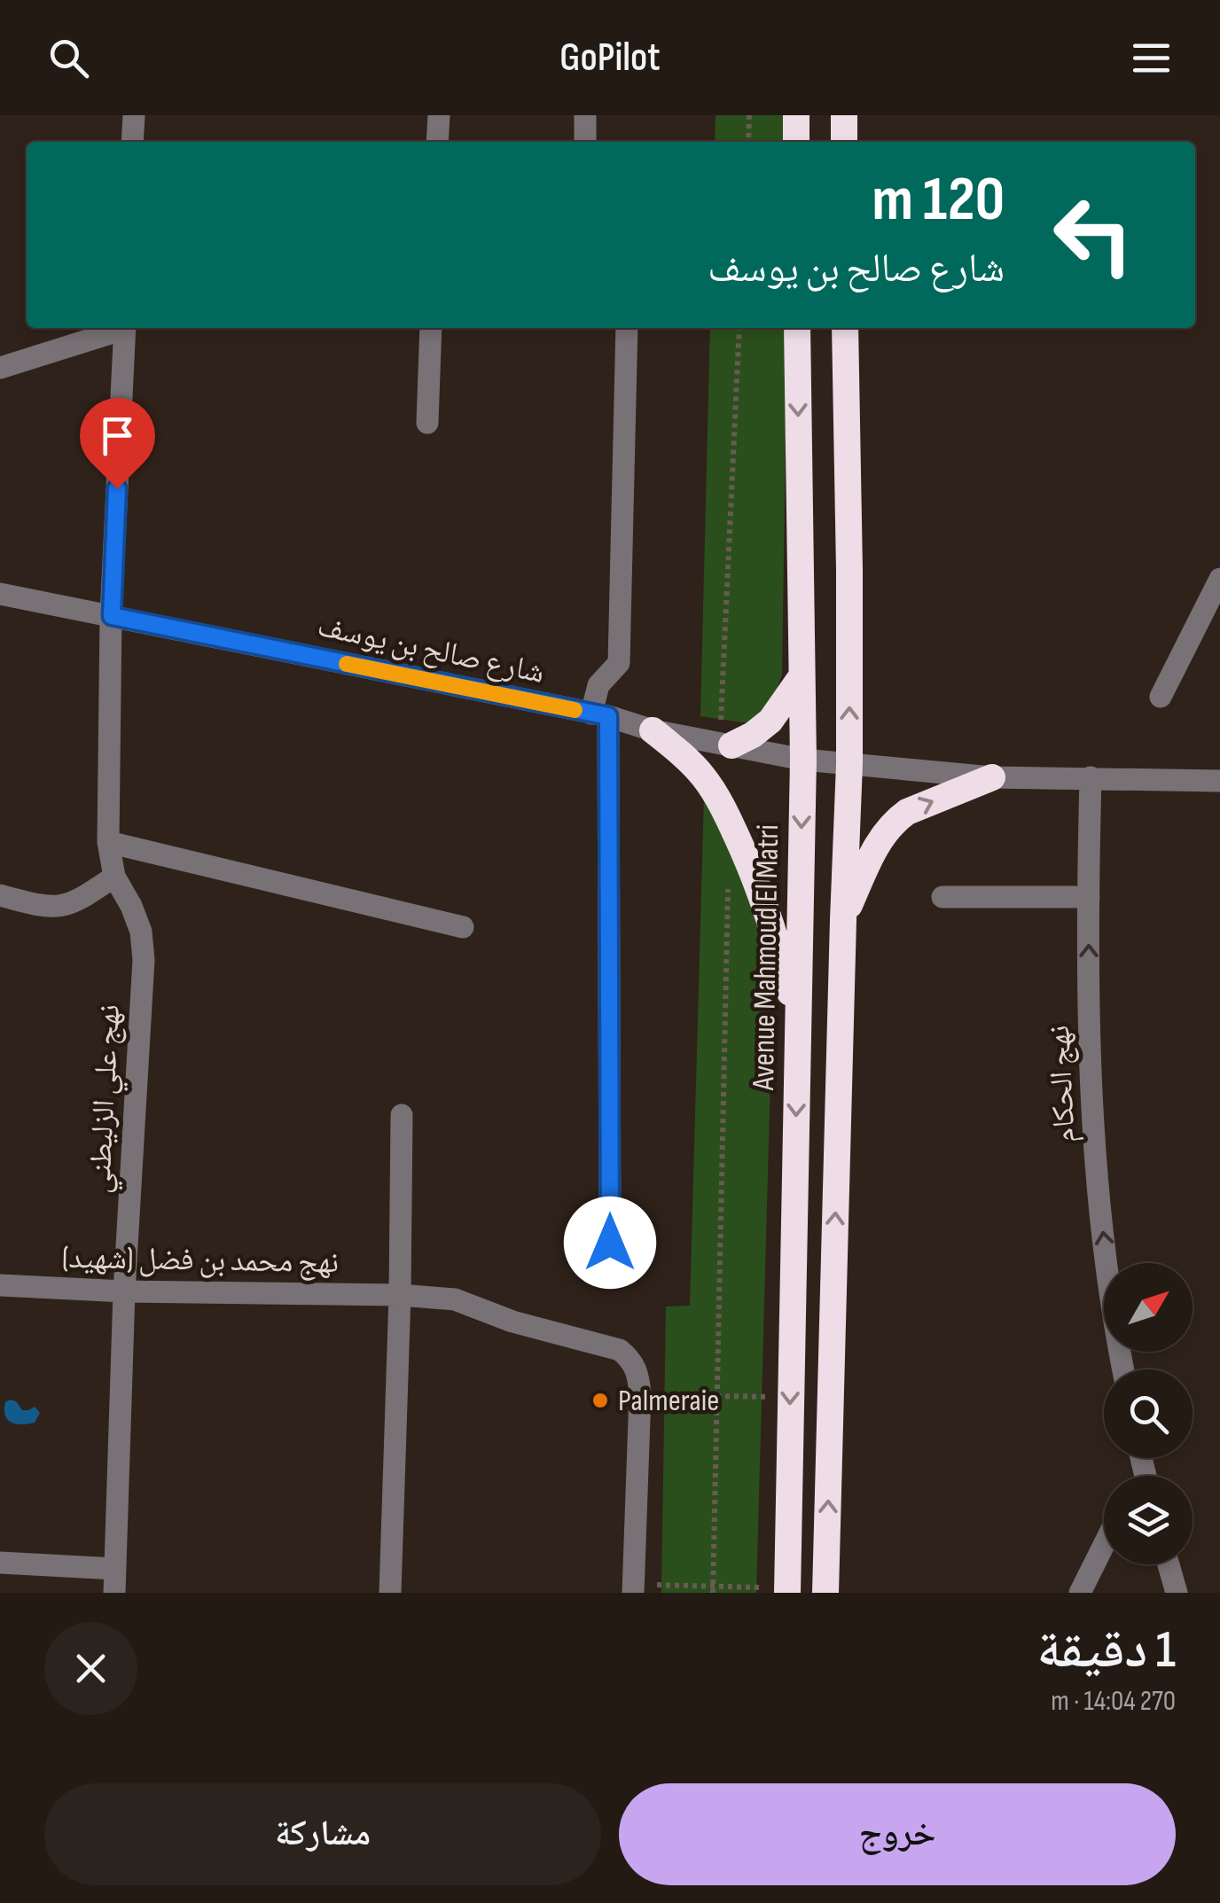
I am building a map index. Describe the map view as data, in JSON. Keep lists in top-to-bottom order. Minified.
{"streets":{"highway":["Avenue Mahmoud El Matri"],"street":["شارع صالح بن يوسف","نهج الحكام","نهج علي الزليطني","نهج محمد بن فضل (شهيد)"]},"crossings":[["شارع صالح بن يوسف","Avenue Mahmoud El Matri"],["شارع صالح بن يوسف","نهج الحكام"],["شارع صالح بن يوسف","نهج علي الزليطني"],["نهج علي الزليطني","نهج محمد بن فضل (شهيد)"]],"one_way":["نهج الحكام"],"places":["Palmeraie"],"north":"top right","page":{"header":"GoPilot","turn":["120 m","شارع صالح بن يوسف"],"heading":["1 دقيقة","270 m · 14:04"],"buttons":["خروج","مشاركة"]}}
